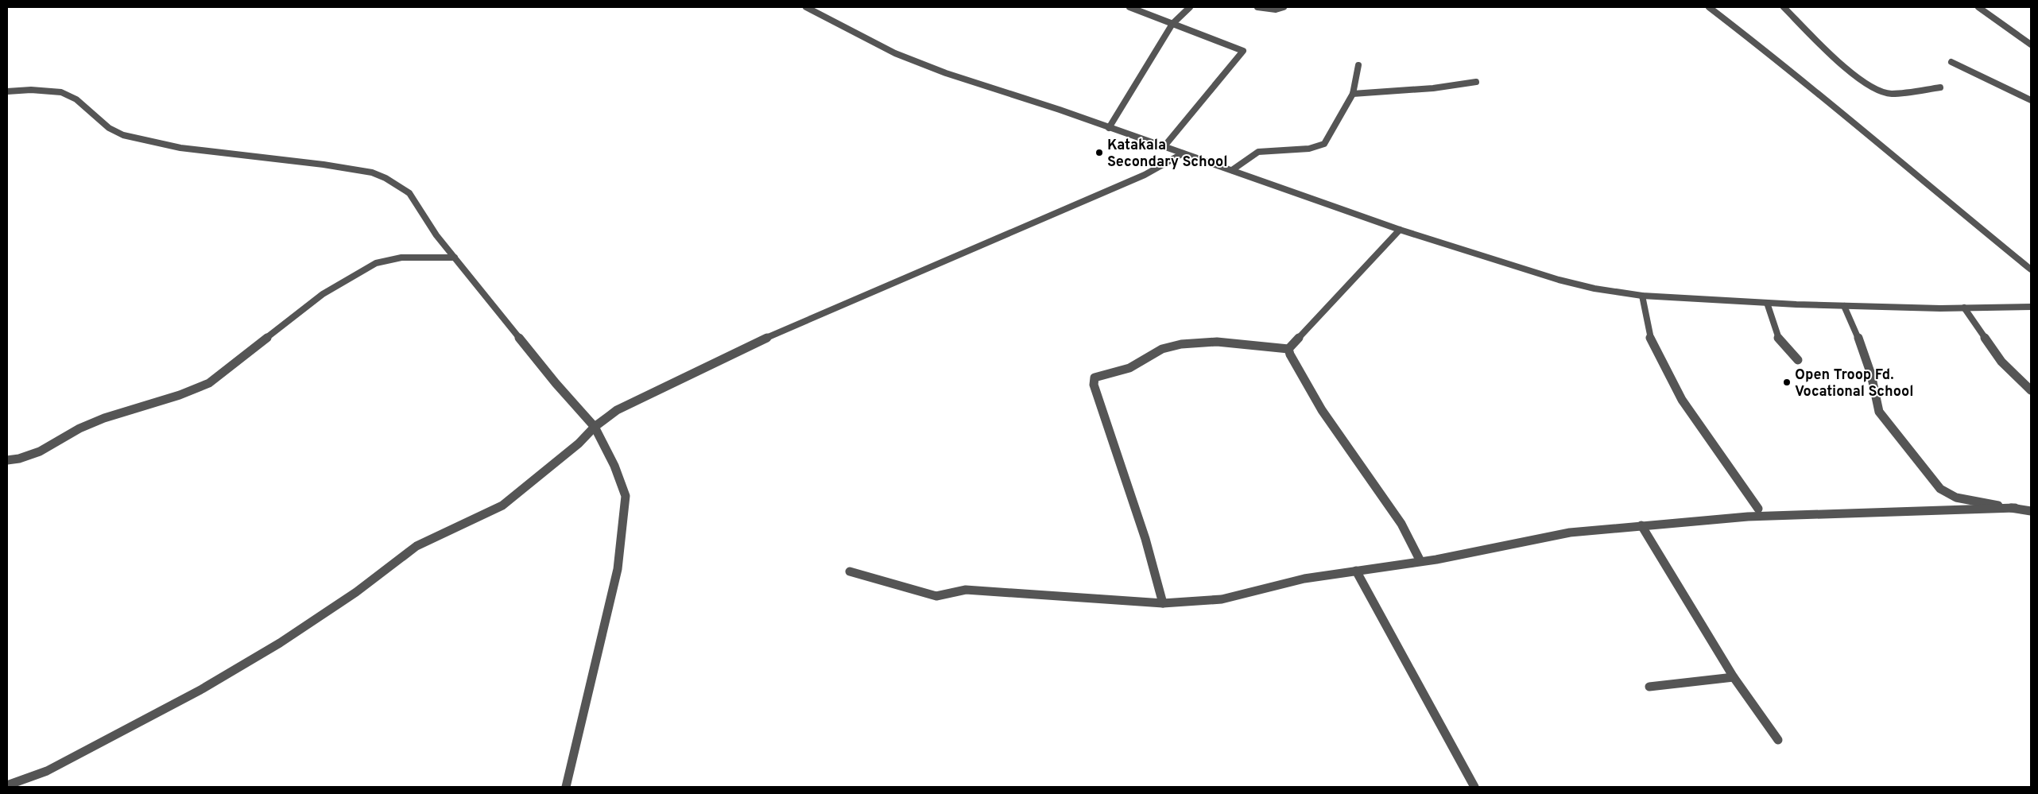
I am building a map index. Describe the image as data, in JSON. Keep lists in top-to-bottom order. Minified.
{"places":["Katakala Secondary School","Open Troop Fd. Vocational School"]}
